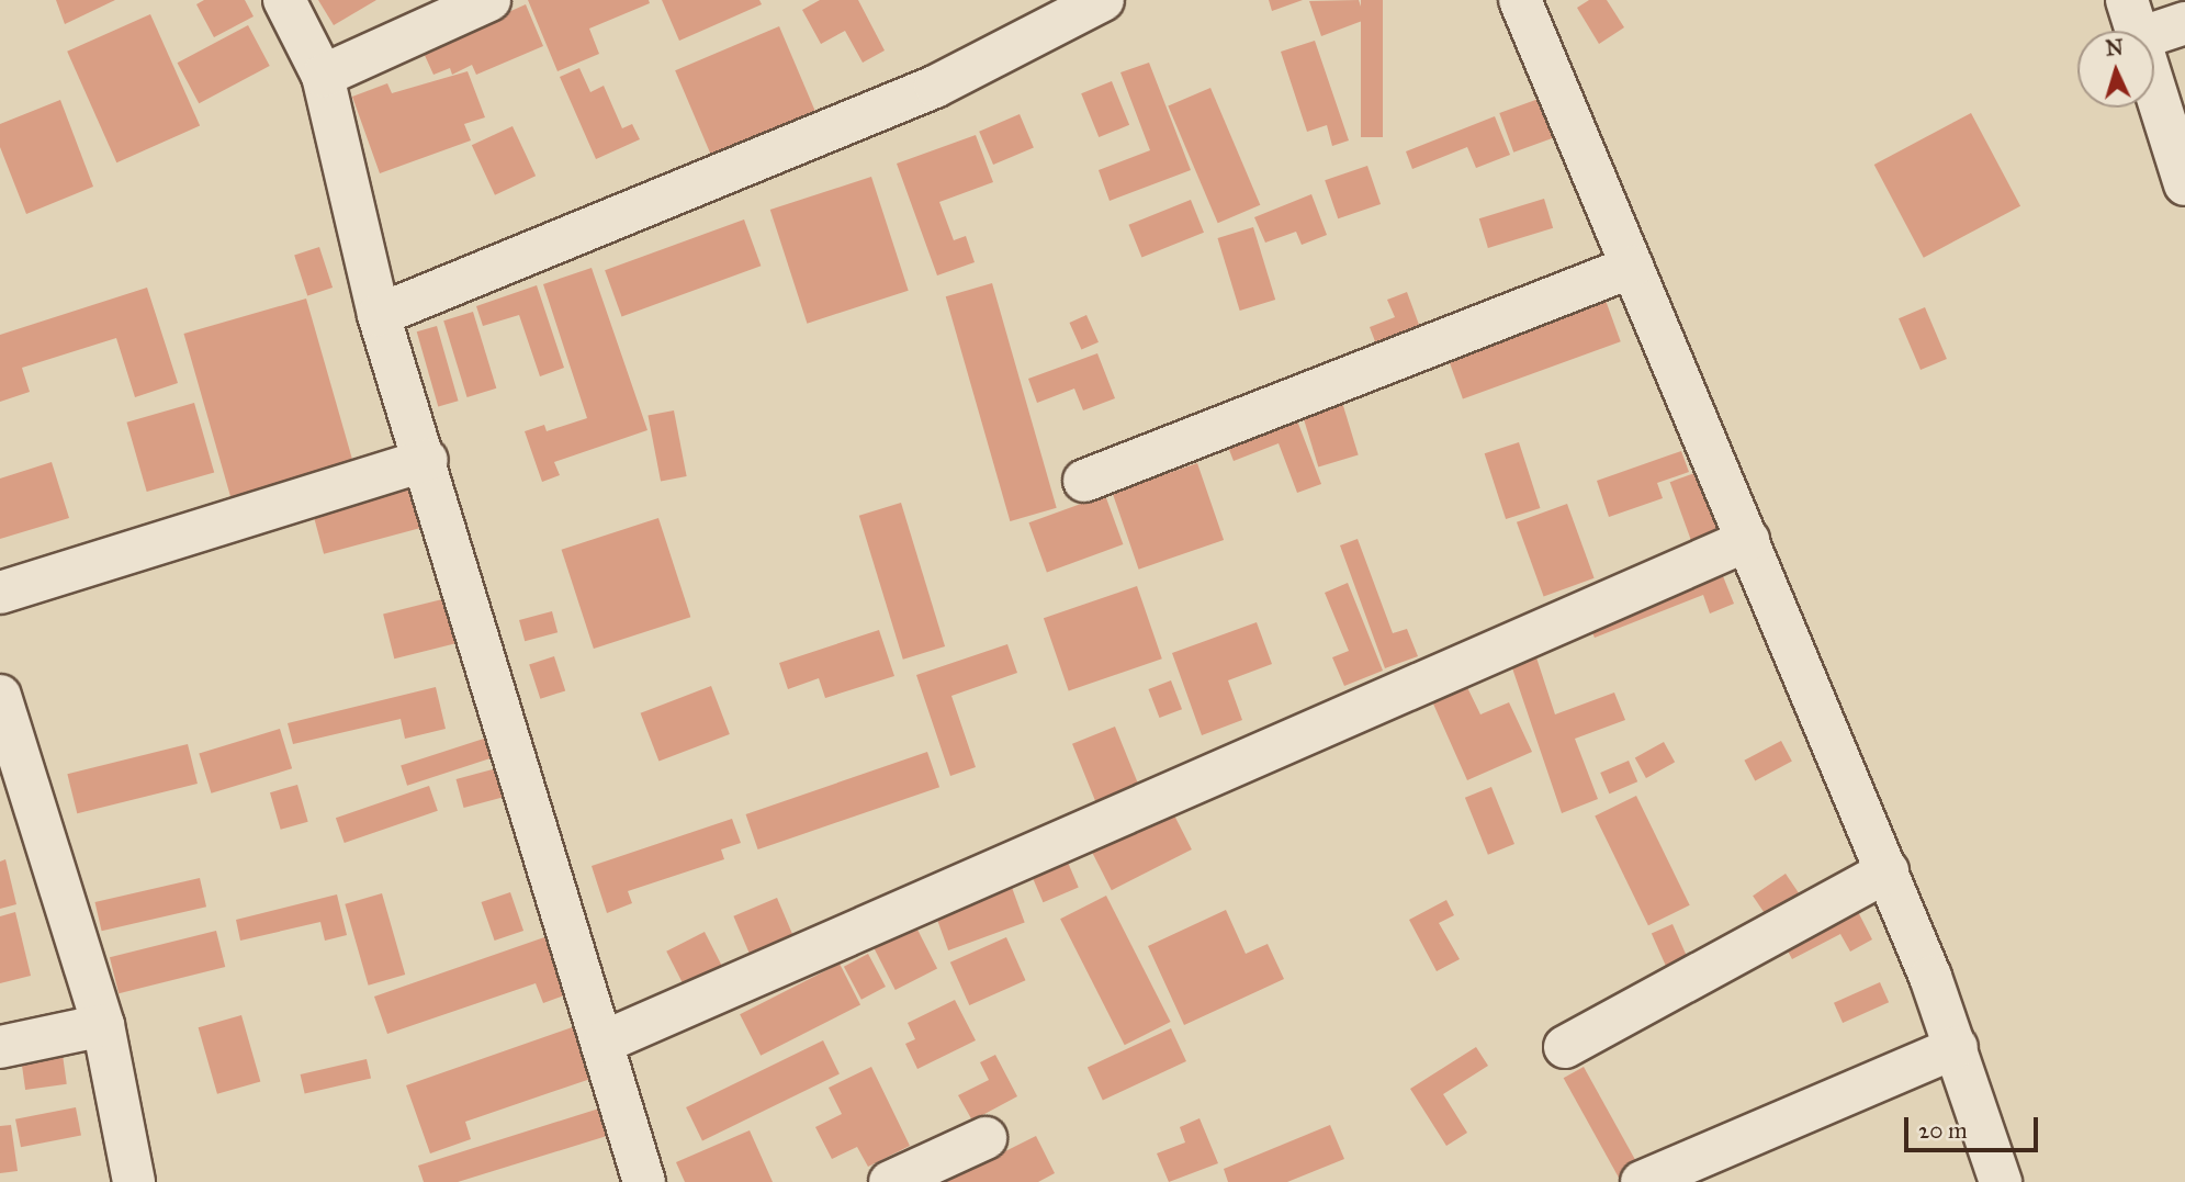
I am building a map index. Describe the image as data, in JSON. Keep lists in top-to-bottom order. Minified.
{"scale_bar":"20 m","north":"top"}
